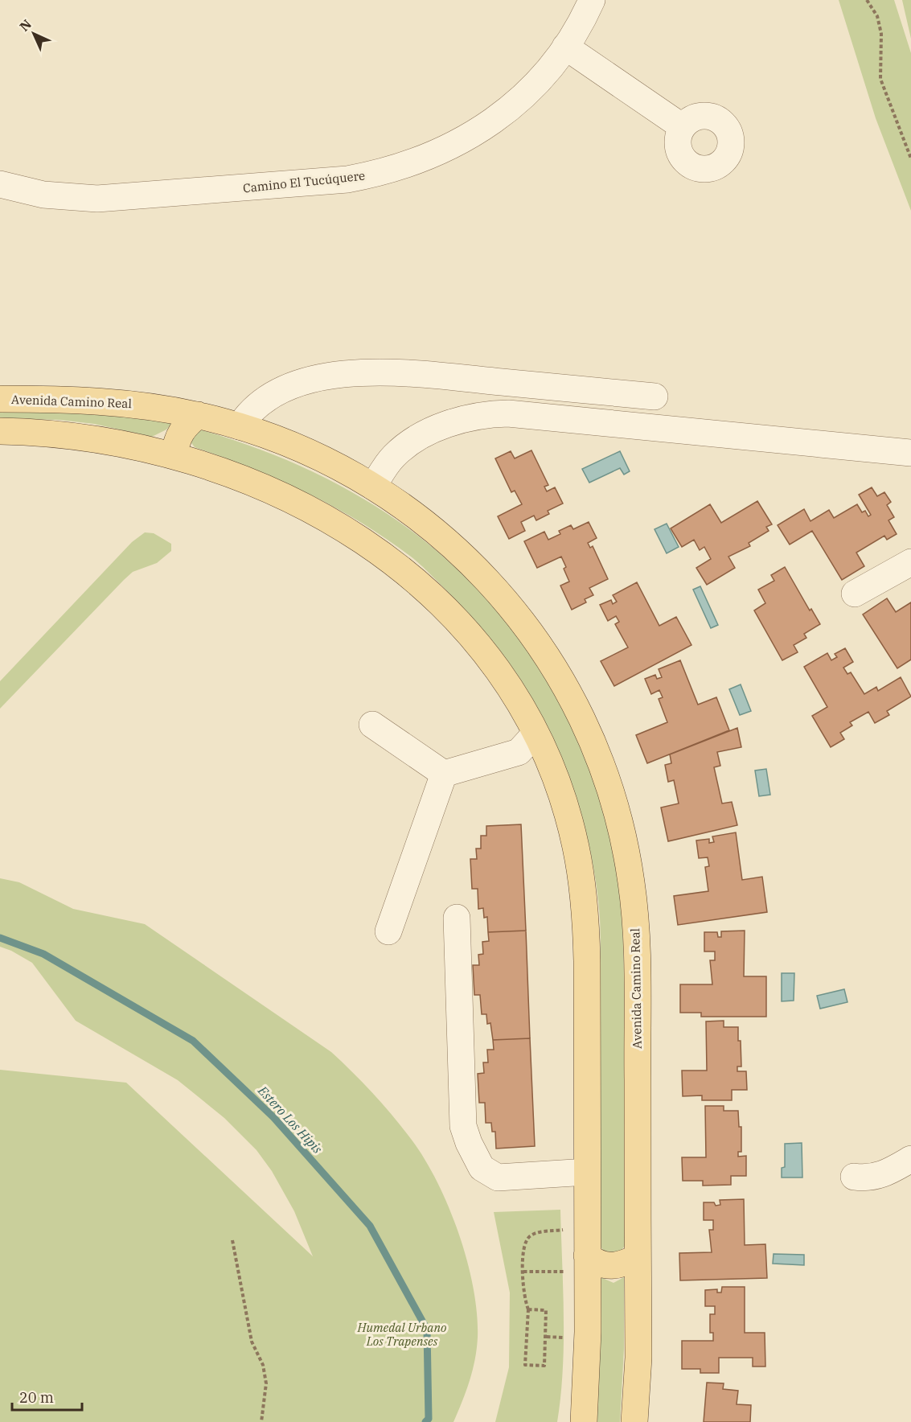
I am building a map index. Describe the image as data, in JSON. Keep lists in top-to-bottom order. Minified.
{"streets":{"main road":["Avenida Camino Real"],"street":["Camino El Tucúquere"]},"water":["Estero Los Hipis"],"parks":["Humedal Urbano Los Trapenses"],"scale_bar":"20 m","north":"top left"}
